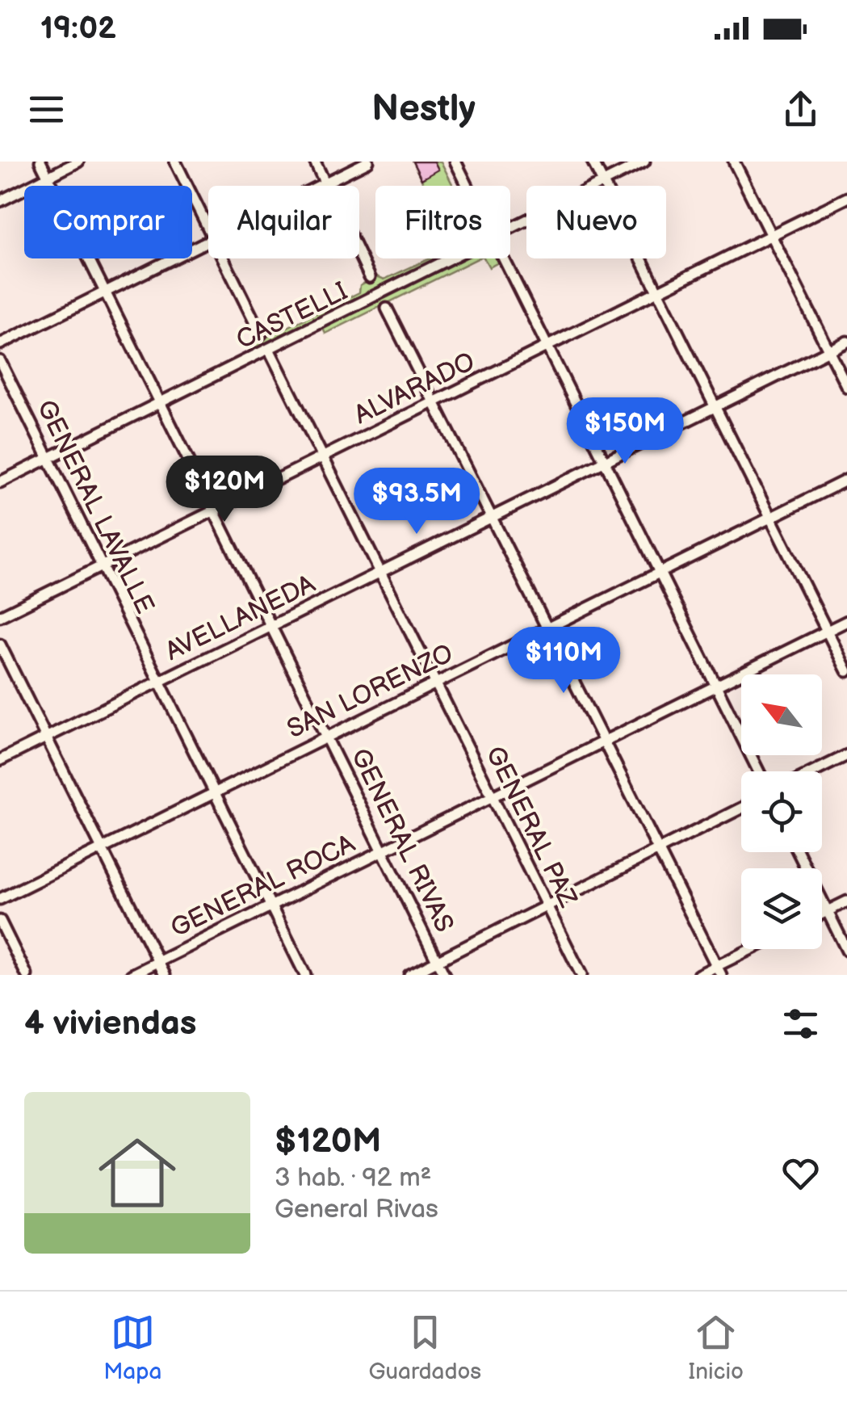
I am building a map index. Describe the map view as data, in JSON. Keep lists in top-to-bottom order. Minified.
{"streets":{"street":["CASTELLI","ALVARADO","GENERAL LAVALLE","AVELLANEDA","SAN LORENZO","GENERAL PAZ","GENERAL RIVAS","GENERAL ROCA"]},"crossings":[["CASTELLI","GENERAL LAVALLE"],["CASTELLI","GENERAL PAZ"],["CASTELLI","GENERAL RIVAS"],["ALVARADO","GENERAL LAVALLE"],["ALVARADO","GENERAL PAZ"],["ALVARADO","GENERAL RIVAS"],["GENERAL LAVALLE","AVELLANEDA"],["GENERAL LAVALLE","SAN LORENZO"],["GENERAL LAVALLE","GENERAL ROCA"],["AVELLANEDA","GENERAL PAZ"],["AVELLANEDA","GENERAL RIVAS"],["SAN LORENZO","GENERAL PAZ"],["SAN LORENZO","GENERAL RIVAS"],["GENERAL PAZ","GENERAL ROCA"],["GENERAL RIVAS","GENERAL ROCA"]],"north":"top left","page":{"status":"19:02","header":"Nestly","chip":["Comprar","Alquilar","Filtros","Nuevo"],"price":["$150M","$120M","$93.5M","$110M"],"heading":"4 viviendas","list":[{"name":"$120M","note":"3 hab. · 92 m² · General Rivas"}],"tabs":["Mapa","Guardados","Inicio"]}}
